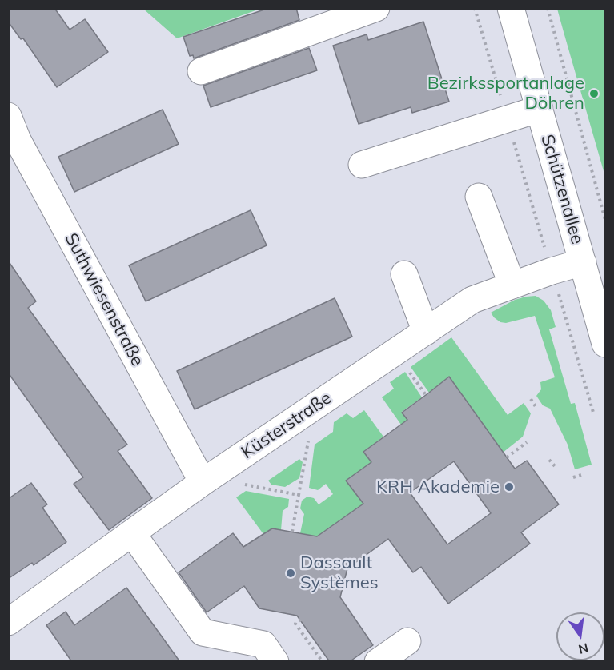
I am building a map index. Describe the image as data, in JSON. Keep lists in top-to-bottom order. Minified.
{"streets":{"street":["Schützenallee","Suthwiesenstraße","Küsterstraße"]},"crossings":[["Schützenallee","Küsterstraße"],["Suthwiesenstraße","Küsterstraße"]],"places":["Bezirkssportanlage Döhren","KRH Akademie","Dassault Systèmes"],"north":"bottom"}
